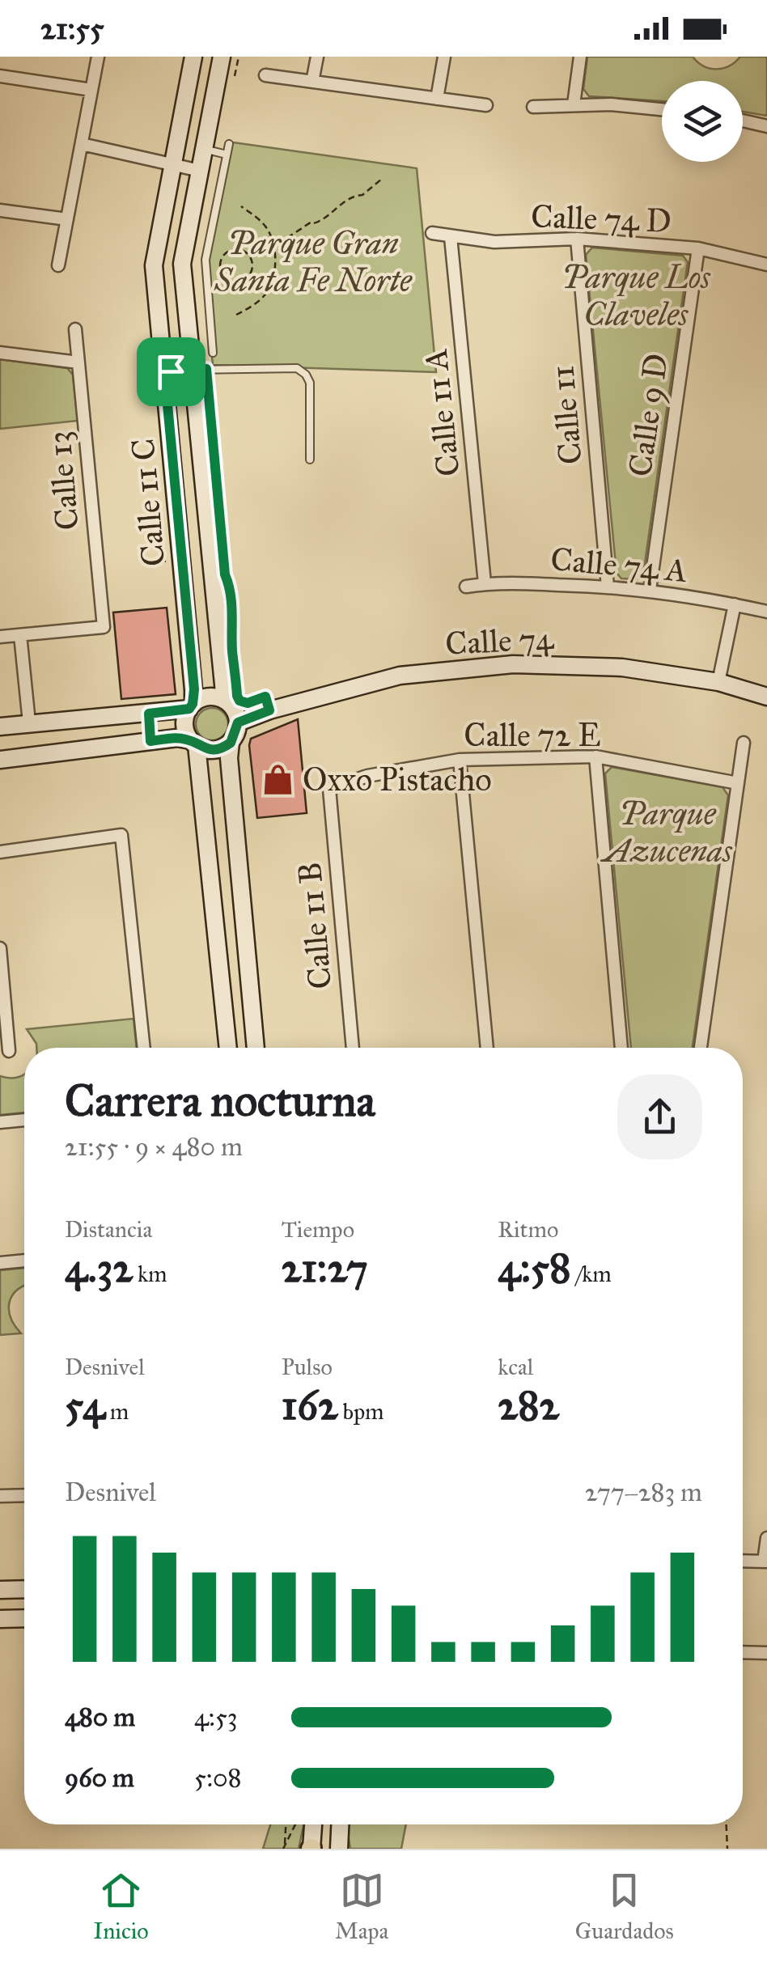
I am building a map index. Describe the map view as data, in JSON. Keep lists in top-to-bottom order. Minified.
{"streets":{"main road":["Calle 11 C","Calle 74"],"street":["Calle 74 D","Calle 11 A","Calle 11","Calle 9 D","Calle 13","Calle 74 A","Calle 72 E","Calle 11 B"]},"crossings":[["Calle 74 D","Calle 11 A"],["Calle 74 D","Calle 11"],["Calle 74 D","Calle 9 D"],["Calle 11 A","Calle 74 A"],["Calle 11","Calle 74 A"],["Calle 9 D","Calle 74 A"],["Calle 11 C","Calle 74"],["Calle 72 E","Calle 11 B"]],"parks":["Parque Gran Santa Fe Norte","Parque Los Claveles","Parque Azucenas"],"places":{"shop":["Oxxo Pistacho"]},"page":{"status":"21:55","heading":["Carrera nocturna","21:55 · 9 × 480 m"],"stats":[["Distancia","4.32 km"],["Tiempo","21:27"],["Ritmo","4:58 /km"],["Desnivel","54 m"],["Pulso","162 bpm"],["kcal","282"]],"chart":["Desnivel","277–283 m"],"list":[{"name":"480 m","note":"4:53"},{"name":"960 m","note":"5:08"}],"tabs":["Inicio","Mapa","Guardados"]}}
